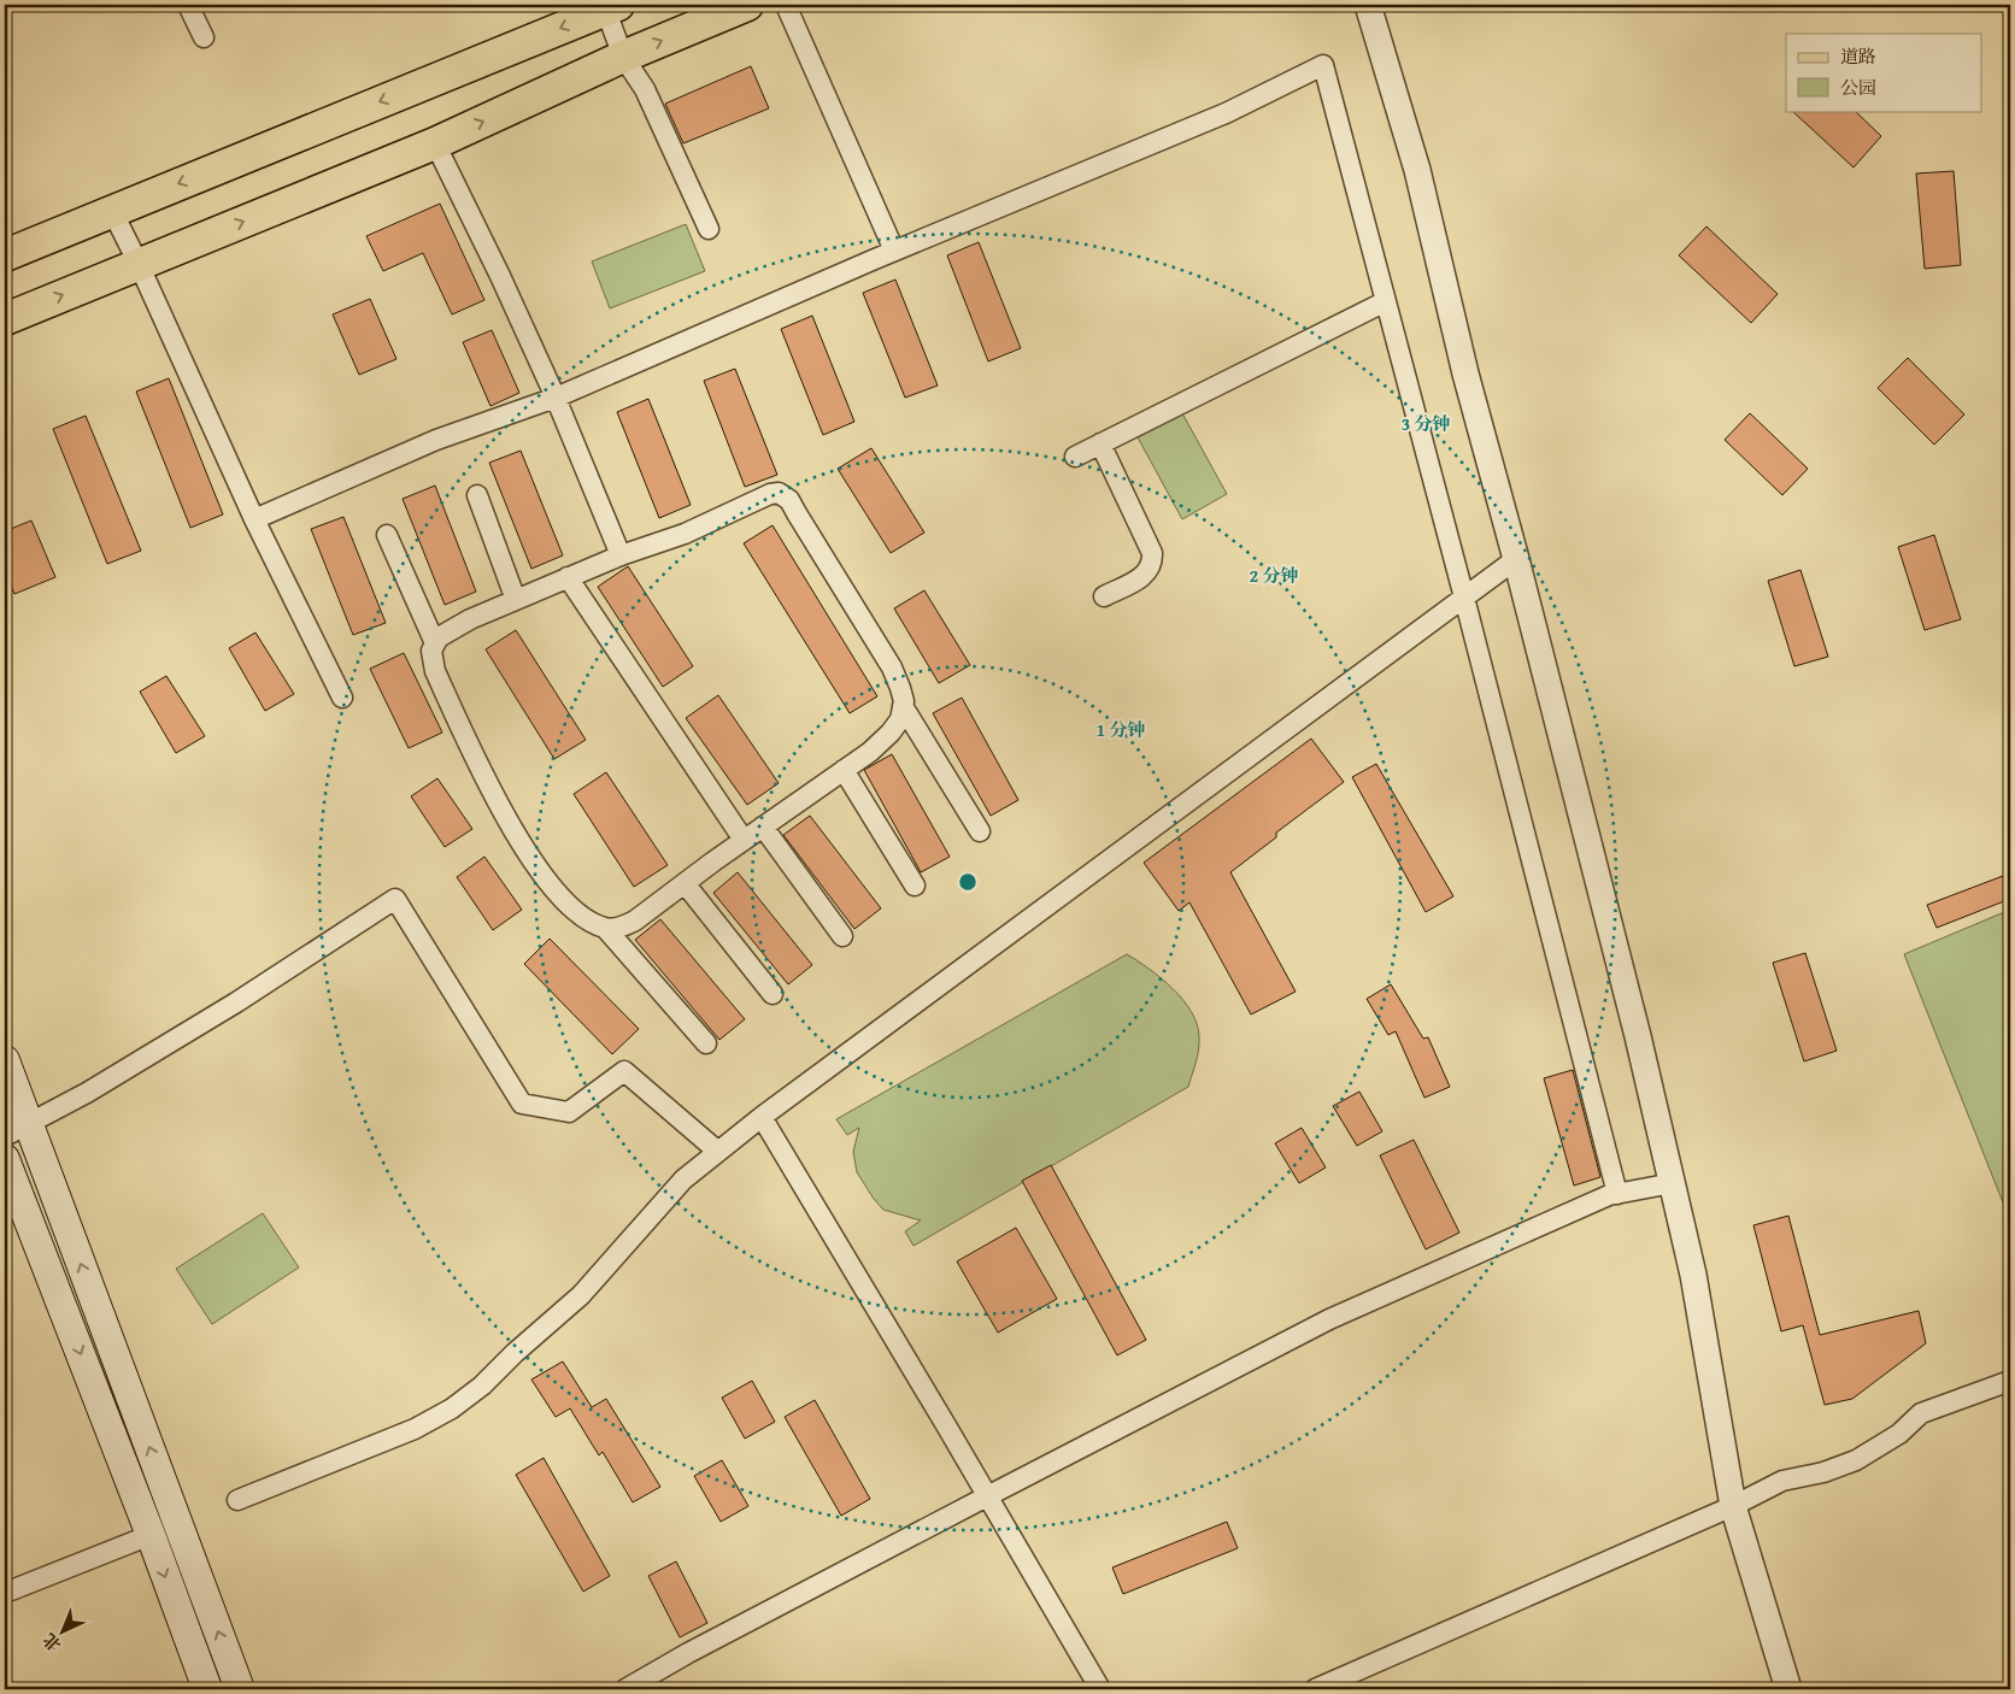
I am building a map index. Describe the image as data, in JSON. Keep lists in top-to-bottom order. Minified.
{"legend":["道路","公园"],"north":"bottom left","rings":["3 分钟","2 分钟","1 分钟"]}
